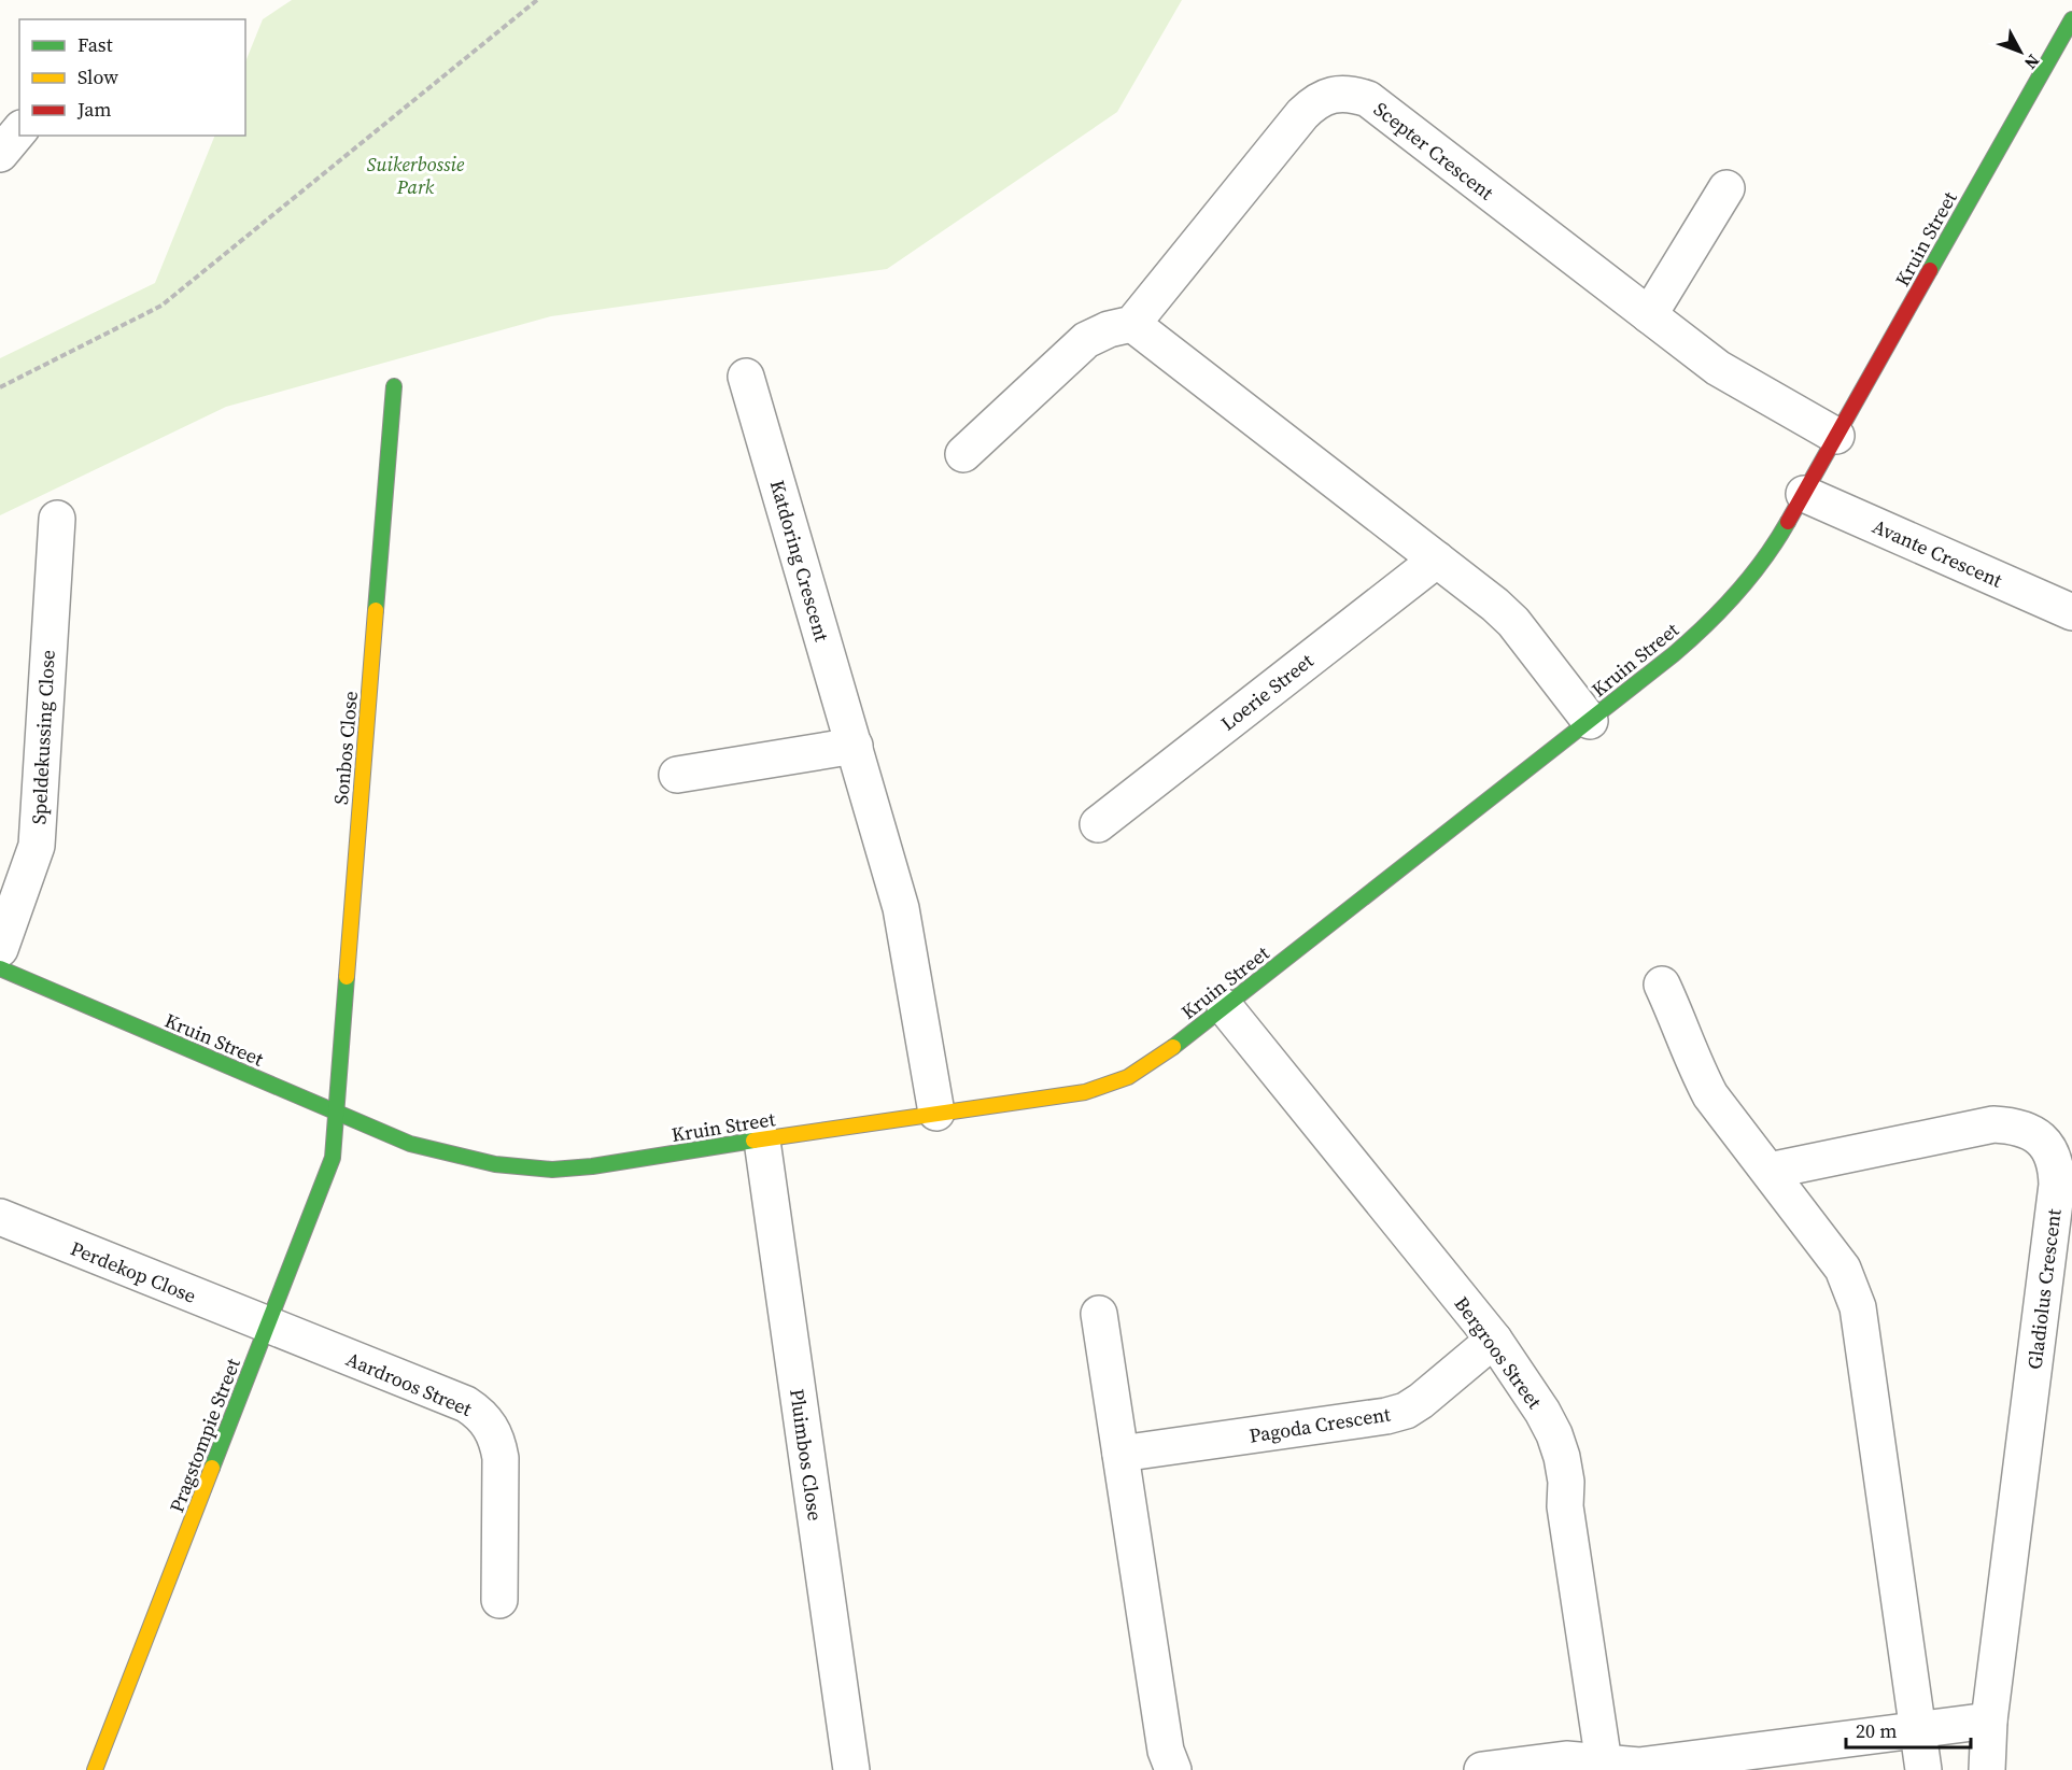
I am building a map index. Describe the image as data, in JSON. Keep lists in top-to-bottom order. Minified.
{"streets":{"street":["Scepter Crescent","Kruin Street","Avante Crescent","Katdoring Crescent","Loerie Street","Speldekussing Close","Sonbos Close","Perdekop Close","Gladiolus Crescent","Bergroos Street","Aardroos Street","Pagoda Crescent","Pragstompie Street","Pluimbos Close"]},"crossings":[["Scepter Crescent","Kruin Street"],["Kruin Street","Avante Crescent"],["Kruin Street","Katdoring Crescent"],["Kruin Street","Sonbos Close"],["Kruin Street","Bergroos Street"],["Kruin Street","Pragstompie Street"],["Kruin Street","Pluimbos Close"],["Sonbos Close","Pragstompie Street"],["Perdekop Close","Aardroos Street"],["Perdekop Close","Pragstompie Street"],["Bergroos Street","Pagoda Crescent"],["Aardroos Street","Pragstompie Street"]],"parks":["Suikerbossie Park"],"legend":["Fast","Slow","Jam"],"scale_bar":"20 m","north":"bottom right"}
